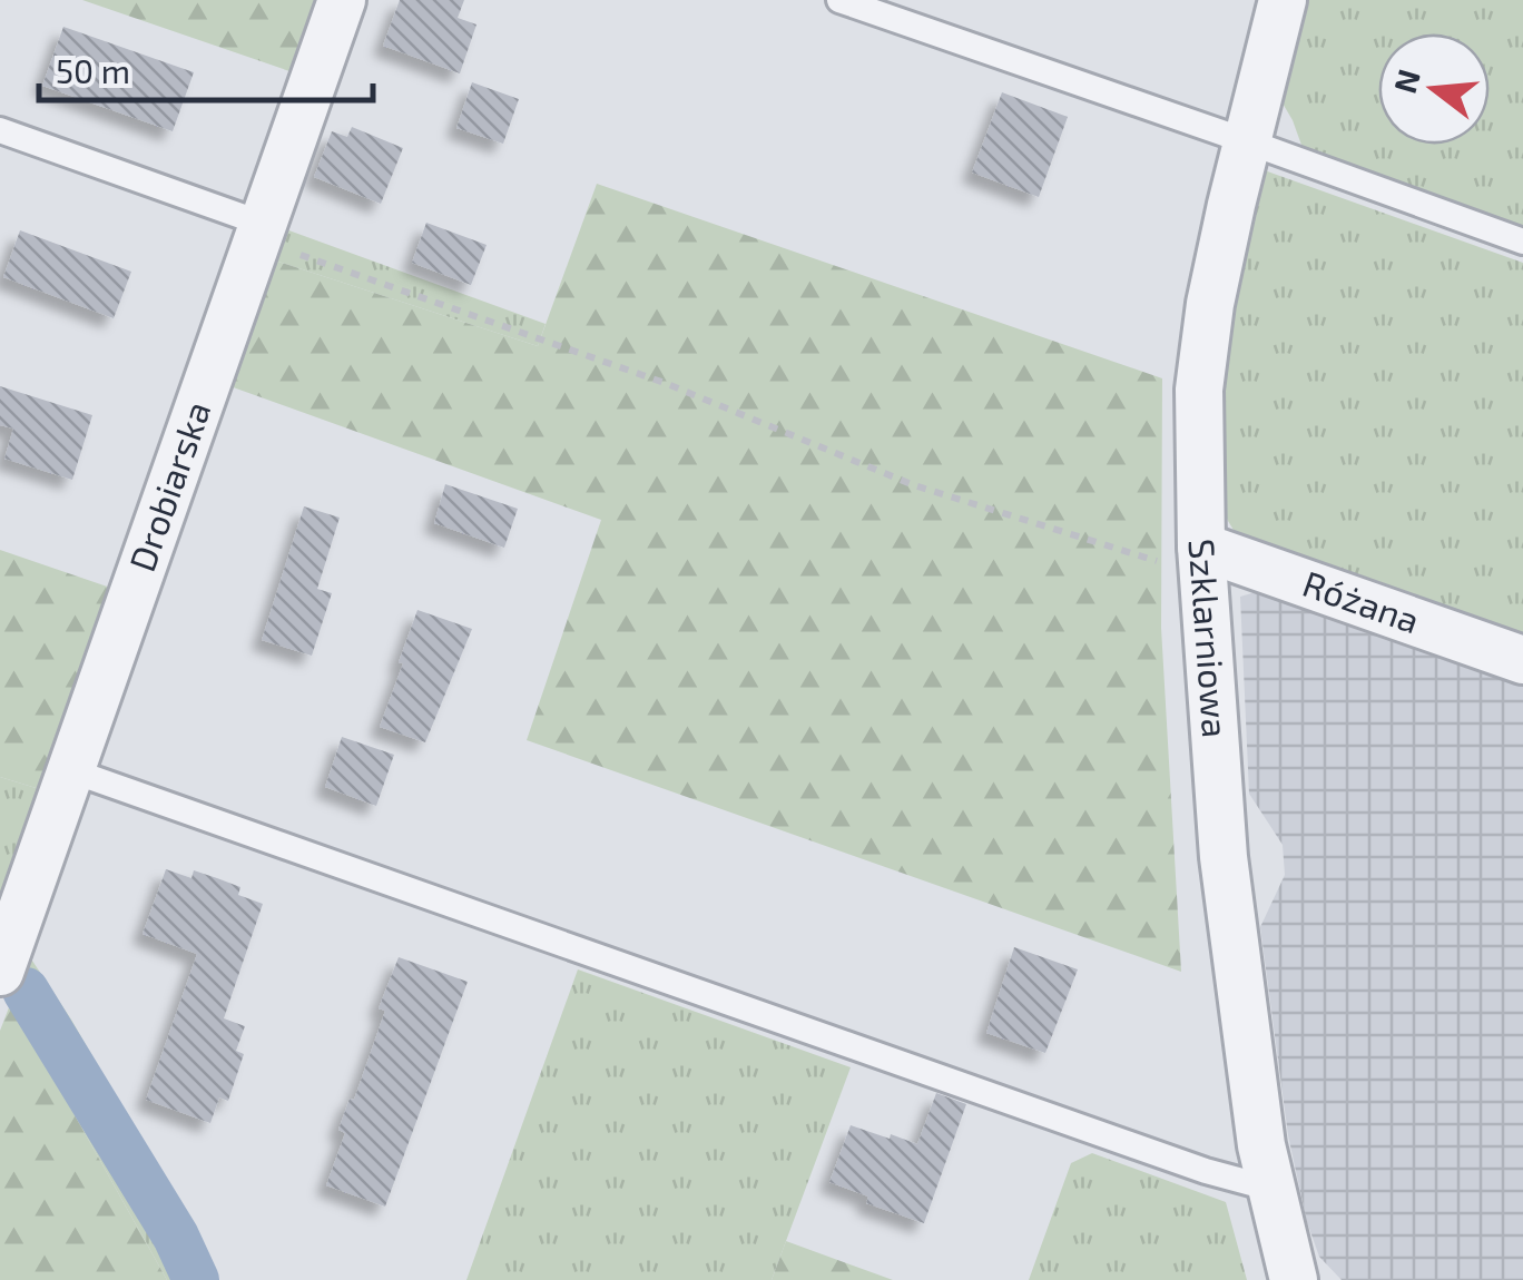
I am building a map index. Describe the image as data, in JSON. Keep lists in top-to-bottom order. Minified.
{"streets":{"street":["Drobiarska","Różana","Szklarniowa"]},"crossings":[["Różana","Szklarniowa"]],"scale_bar":"50 m","north":"left"}
